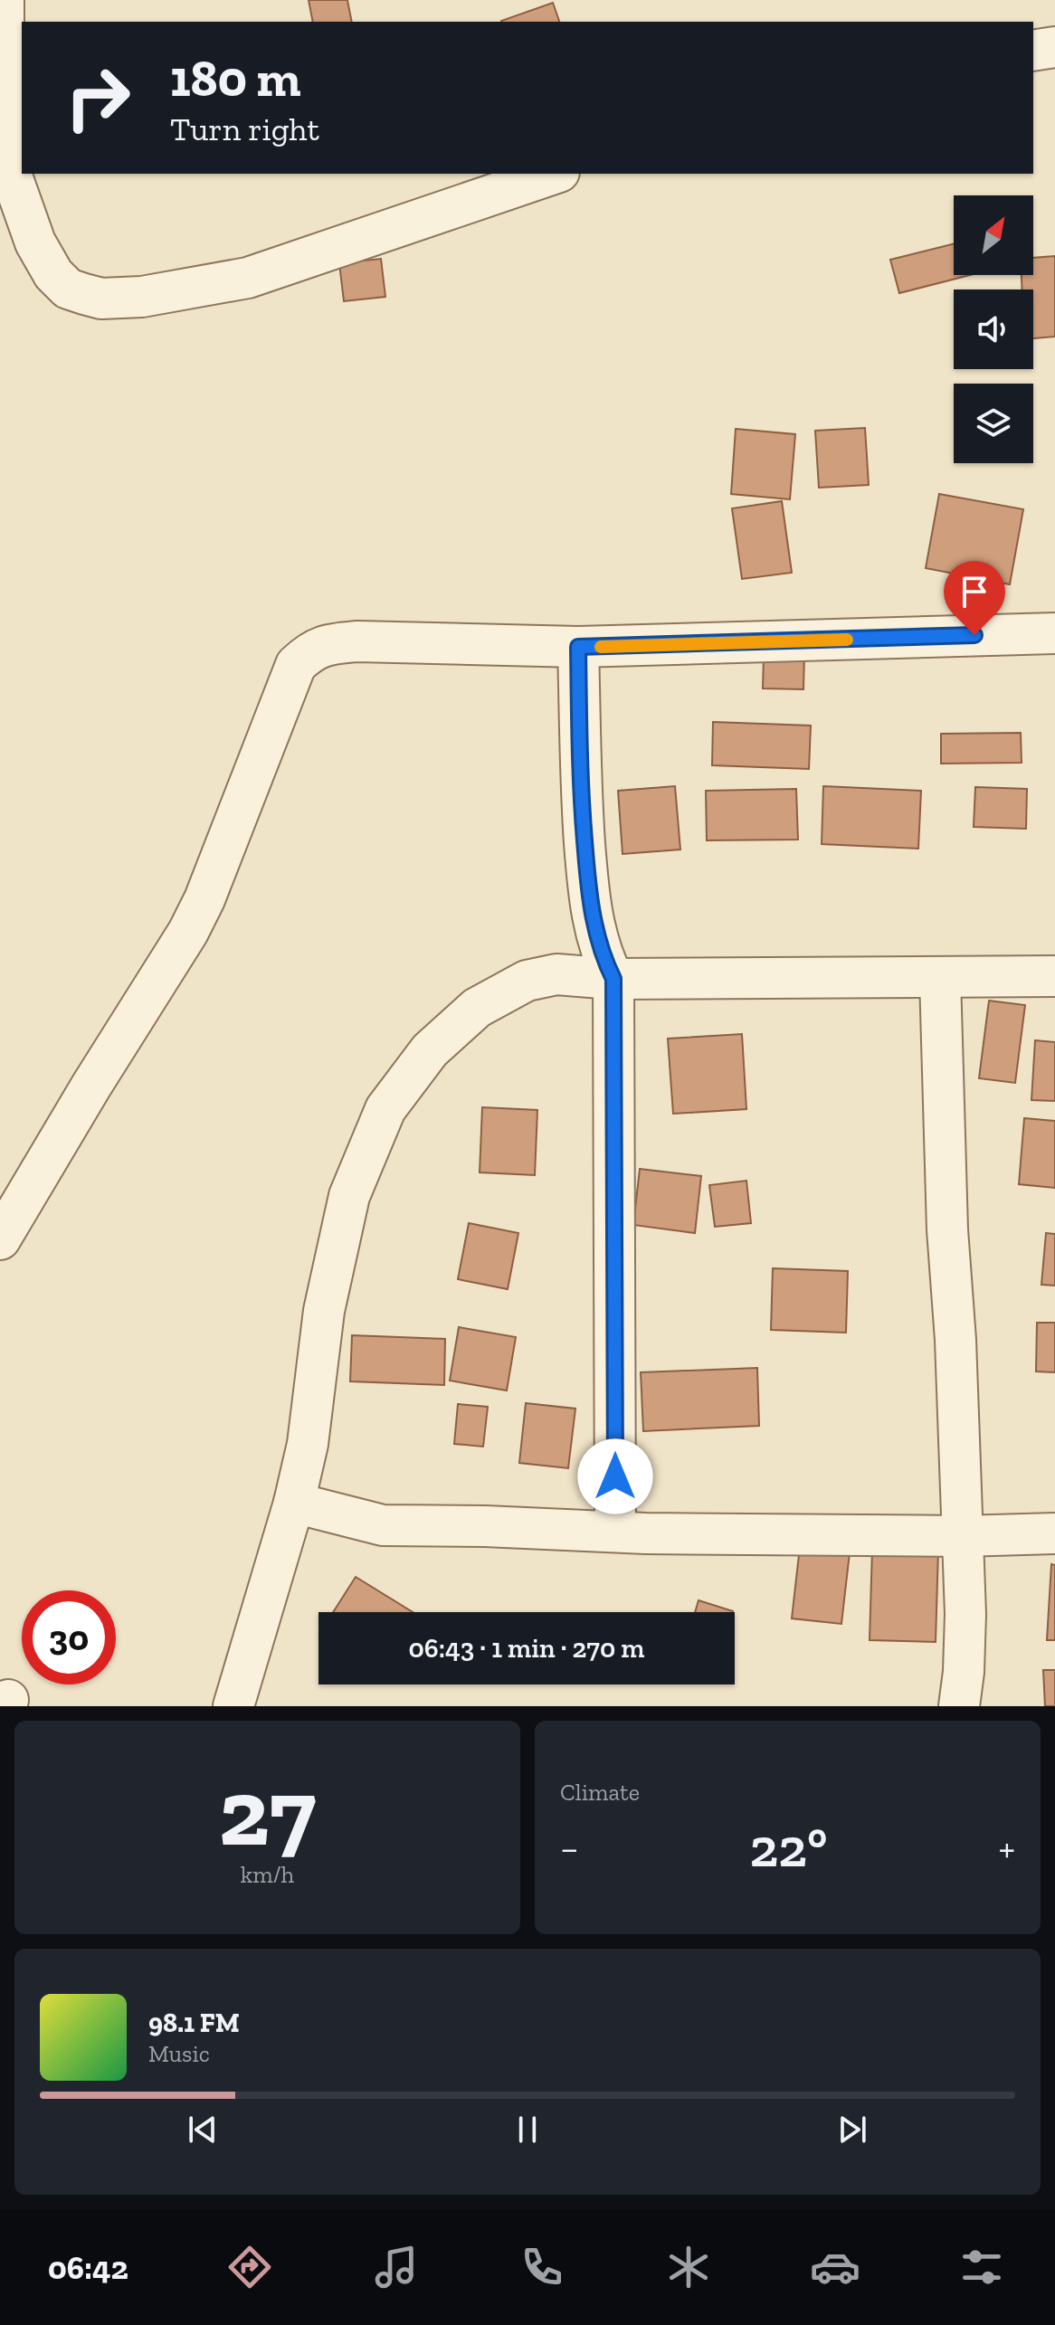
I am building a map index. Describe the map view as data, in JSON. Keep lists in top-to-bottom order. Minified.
{"north":"top right","page":{"turn":["180 m","Turn right"],"limit":"30","trip":"06:43 · 1 min · 270 m","tile":[["27","km/h"],"Climate"],"heat":["−","22°","+"],"song":["98.1 FM","Music"],"tabs":"06:42"}}
